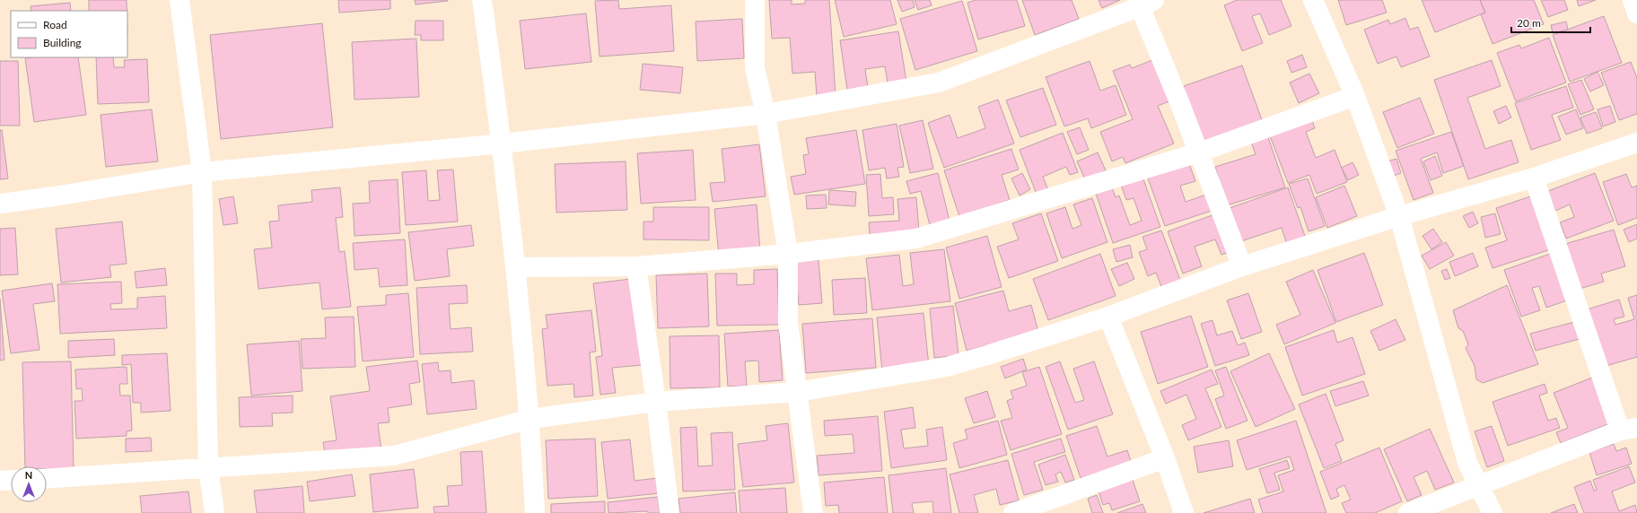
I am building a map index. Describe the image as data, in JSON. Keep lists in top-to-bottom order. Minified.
{"legend":["Road","Building"],"scale_bar":"20 m","north":"top"}
